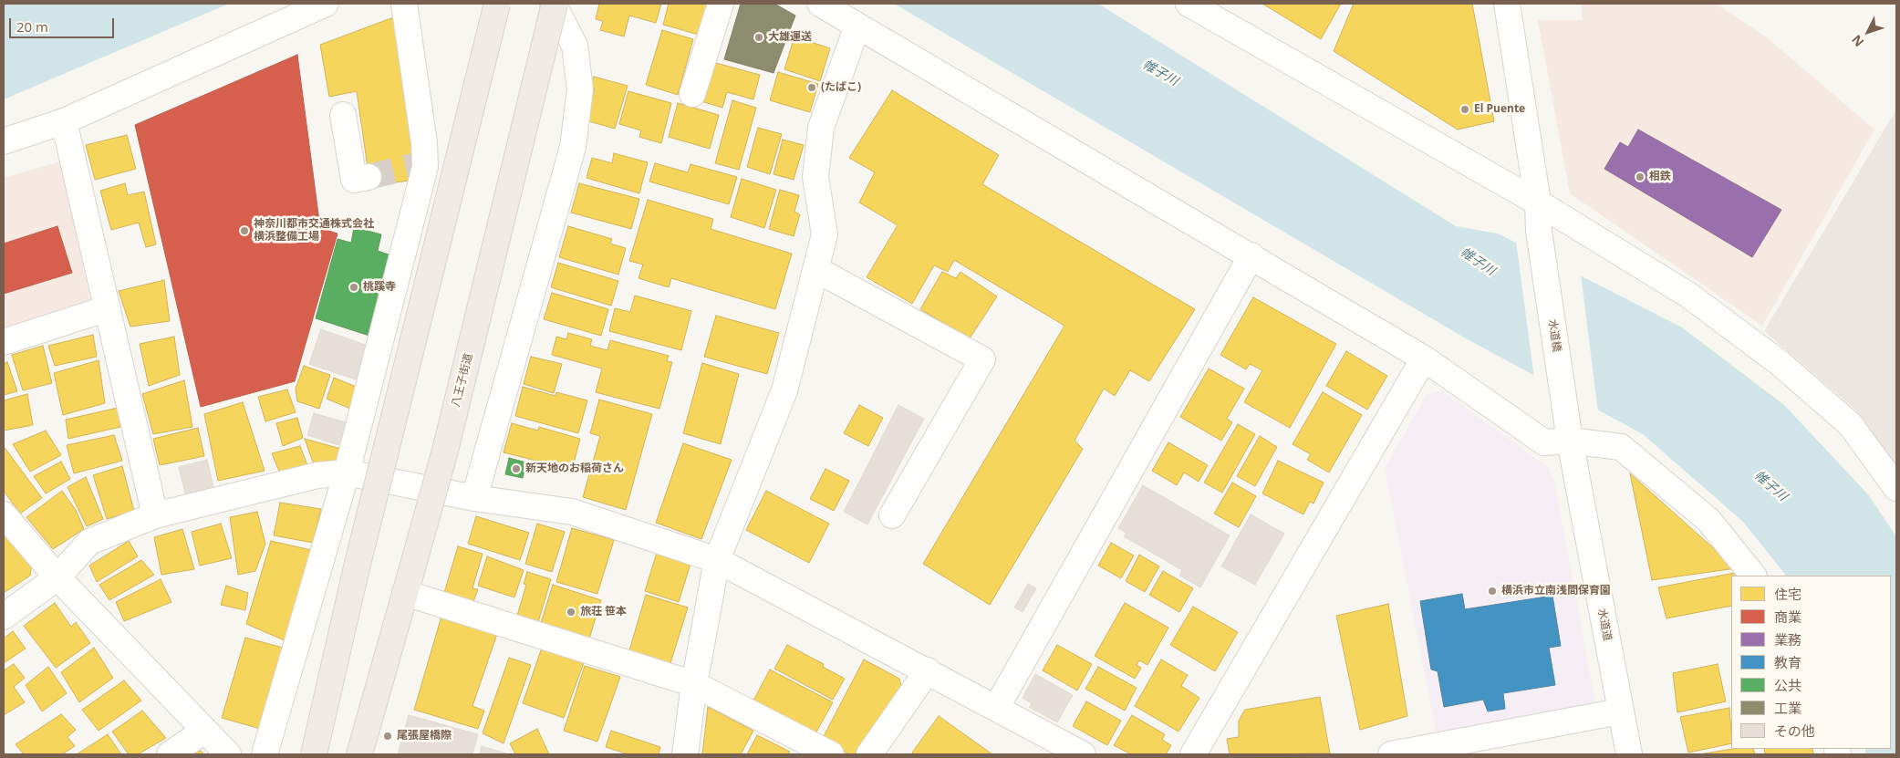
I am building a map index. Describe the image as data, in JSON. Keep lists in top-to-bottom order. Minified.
{"streets":{"highway":["八王子街道"],"street":["水道橋","水道道"]},"crossings":[["水道橋","水道道"]],"water":["帷子川"],"places":["大雄運送","(たばこ)","El Puente","相鉄","神奈川都市交通株式会社 横浜整備工場","桃蹊寺","新天地のお稲荷さん","横浜市立南浅間保育園","旅荘 笹本","尾張屋橋際"],"legend":["住宅","商業","業務","教育","公共","工業","その他"],"scale_bar":"20 m","north":"bottom left"}
